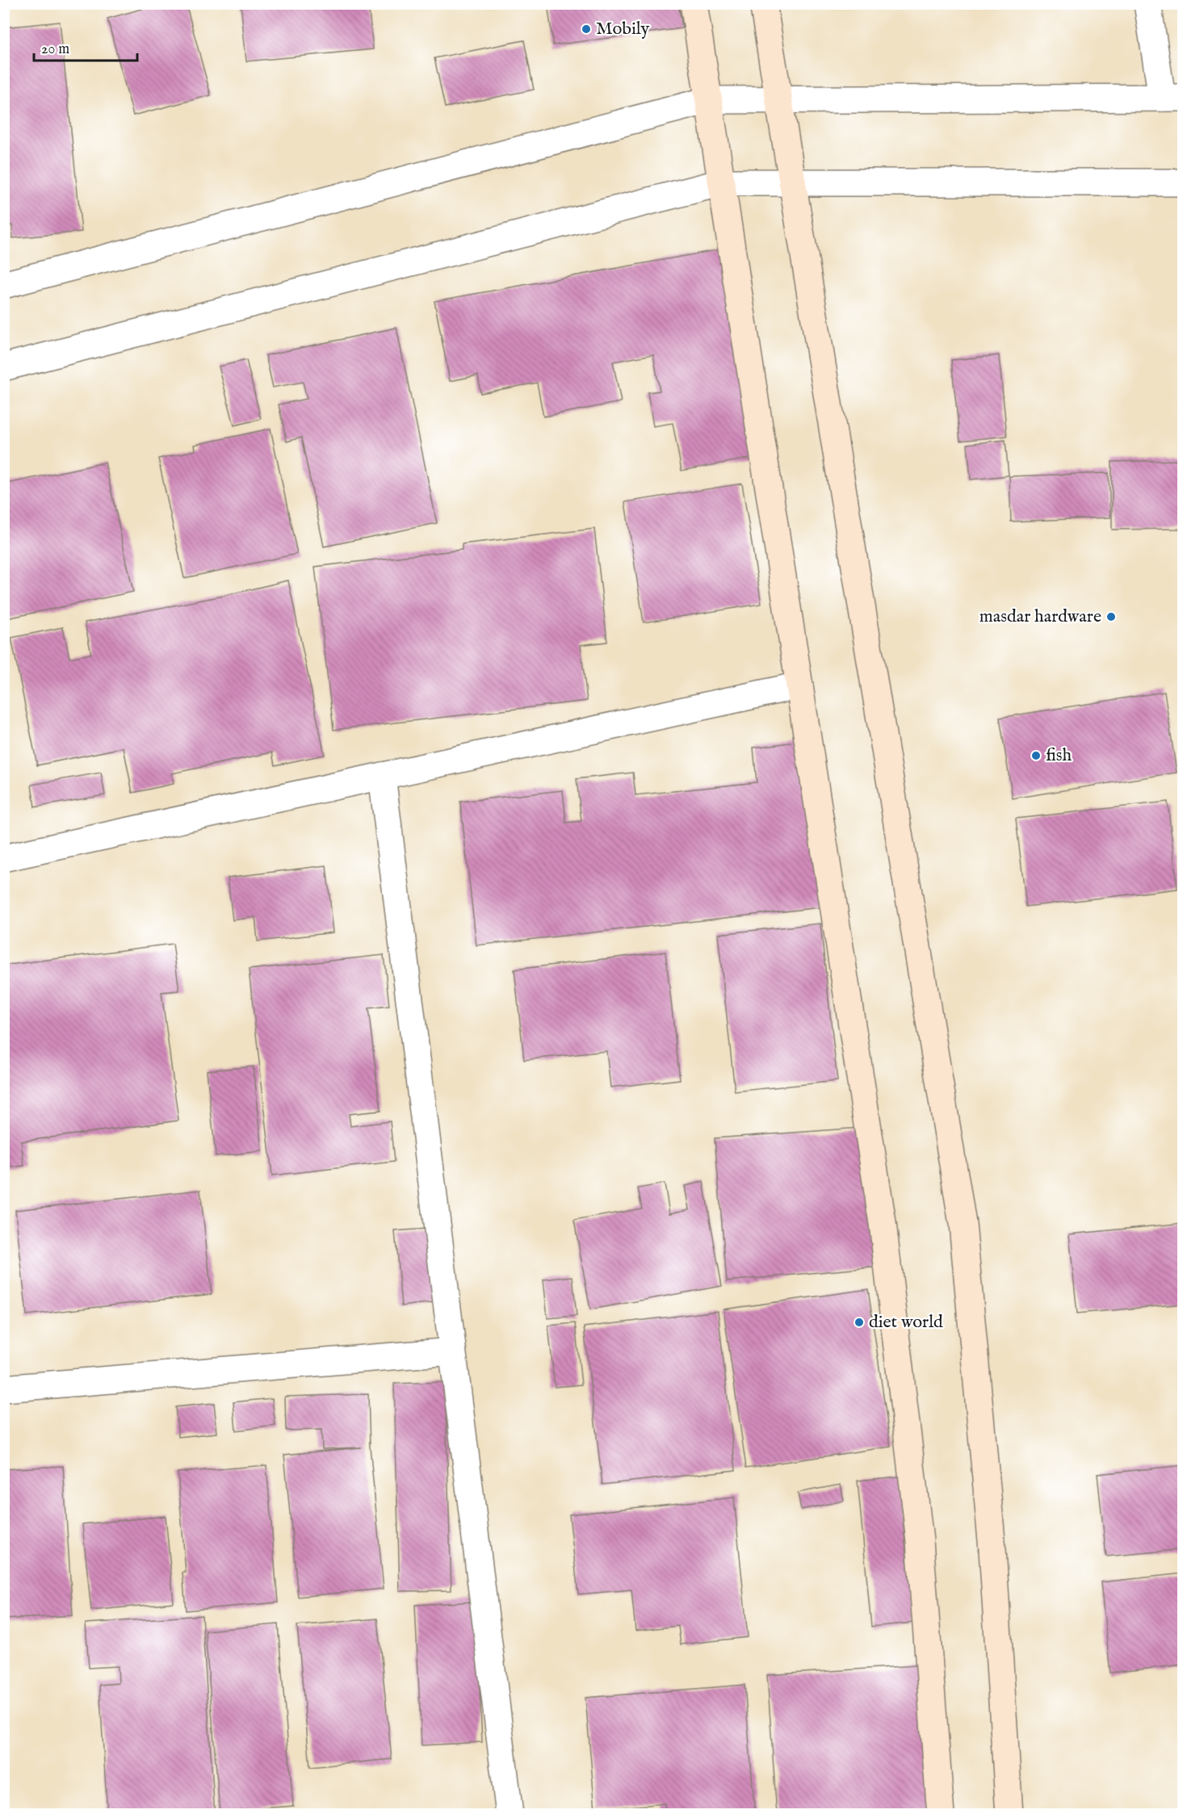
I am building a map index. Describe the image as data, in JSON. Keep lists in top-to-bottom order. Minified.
{"places":["Mobily","masdar hardware","fish","diet world"],"scale_bar":"20 m"}
